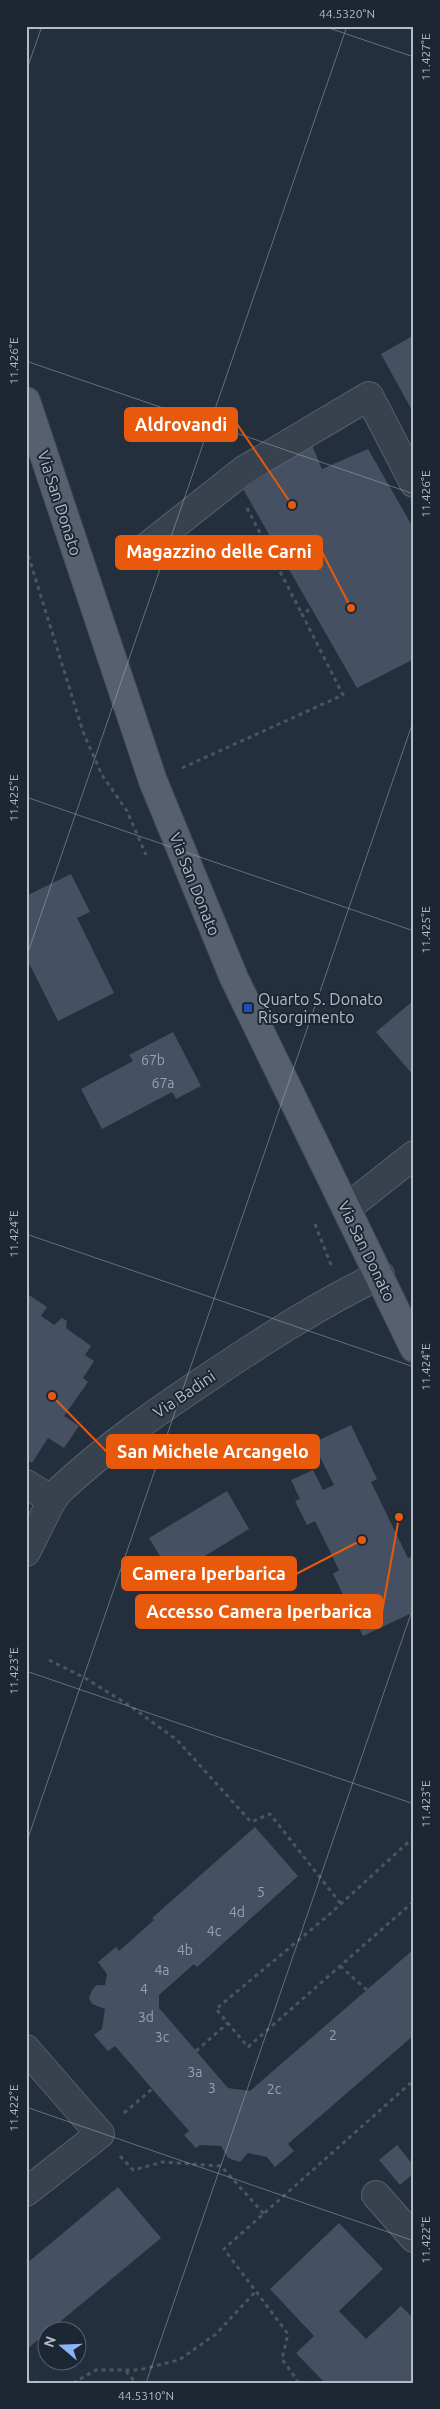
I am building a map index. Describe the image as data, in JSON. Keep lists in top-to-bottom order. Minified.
{"streets":{"main road":["Via San Donato"],"street":["Via Badini"]},"crossings":[["Via San Donato","Via Badini"]],"places":{"other":["Aldrovandi","Magazzino delle Carni","San Michele Arcangelo","Accesso Camera Iperbarica","Camera Iperbarica"],"transit":["Quarto S. Donato Risorgimento"]},"house_numbers":["67b","67a","5","4d","4c","4b","4a","4","3d","2","3c","3a","3","2c"],"north":"left","coordinates":["44.5320°N","11.427°E","11.426°E","11.425°E","11.424°E","11.423°E","11.422°E","44.5310°N"]}
